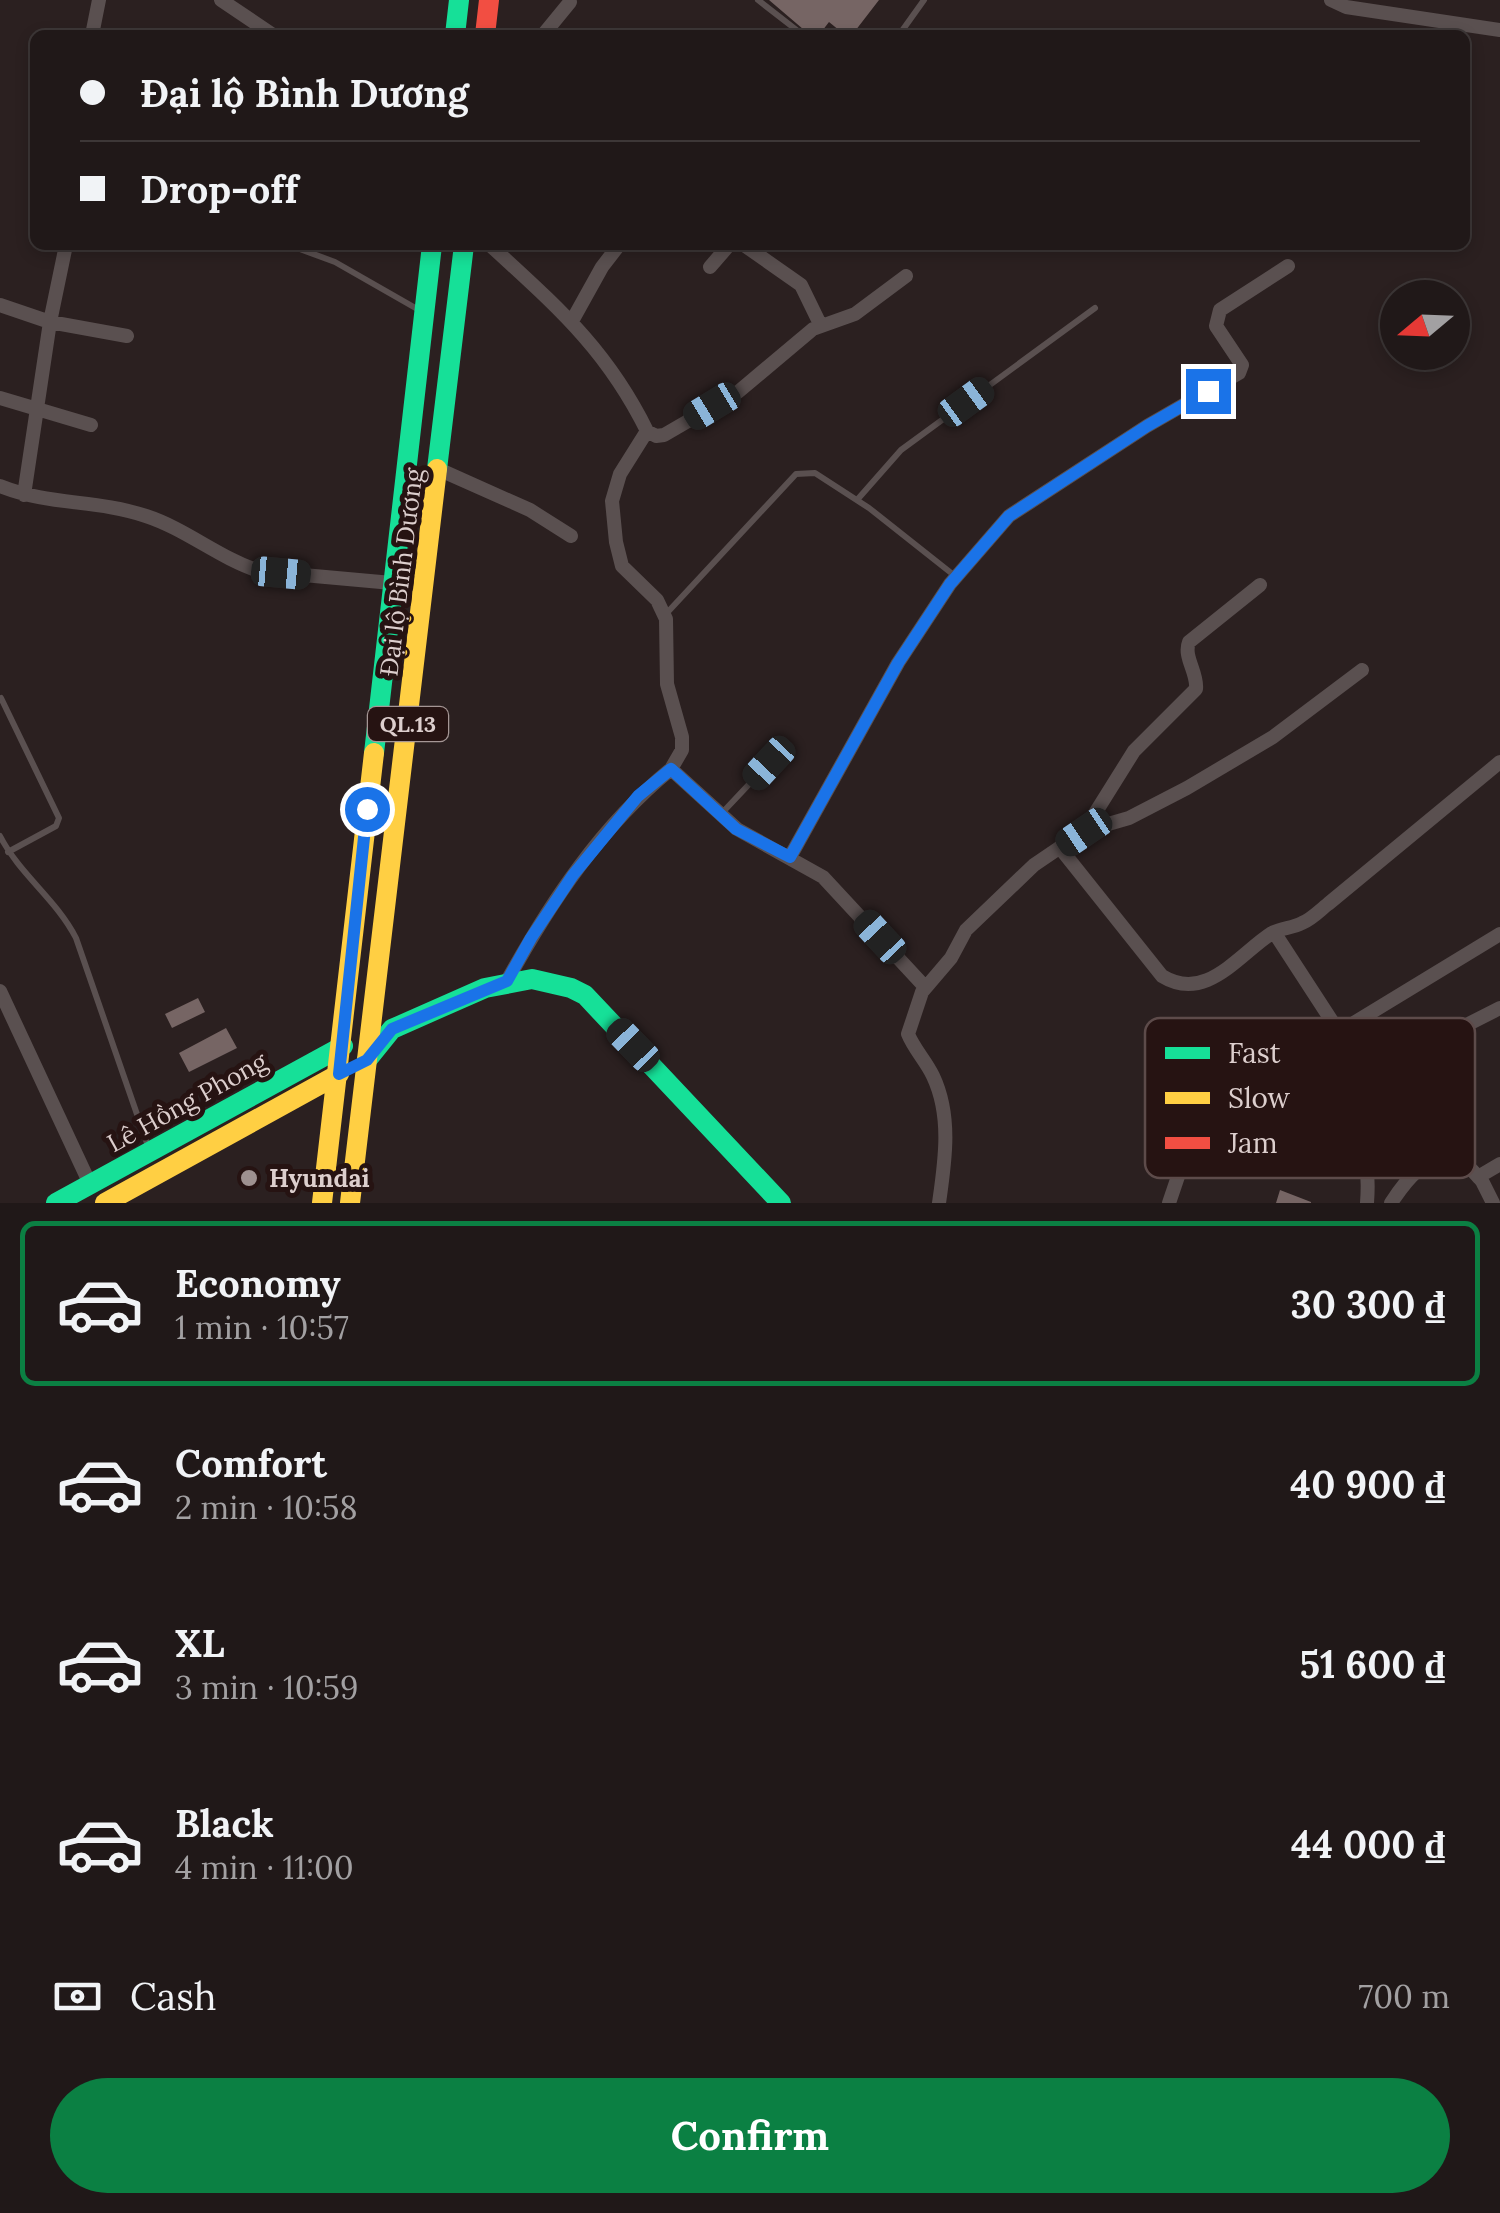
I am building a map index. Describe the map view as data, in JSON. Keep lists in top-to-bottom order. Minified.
{"streets":{"main road":["Đại lộ Bình Dương","QL.13","Lê Hồng Phong"]},"crossings":[["Đại lộ Bình Dương","Lê Hồng Phong"]],"places":["Hyundai"],"legend":["Fast","Slow","Jam"],"north":"left","page":{"banner":["Đại lộ Bình Dương","Drop-off"],"list":[{"name":"Economy","note":"1 min · 10:57","value":"30 300 ₫"},{"name":"Comfort","note":"2 min · 10:58","value":"40 900 ₫"},{"name":"XL","note":"3 min · 10:59","value":"51 600 ₫"},{"name":"Black","note":"4 min · 11:00","value":"44 000 ₫"}],"pay":["Cash","700 m"],"buttons":"Confirm"}}
